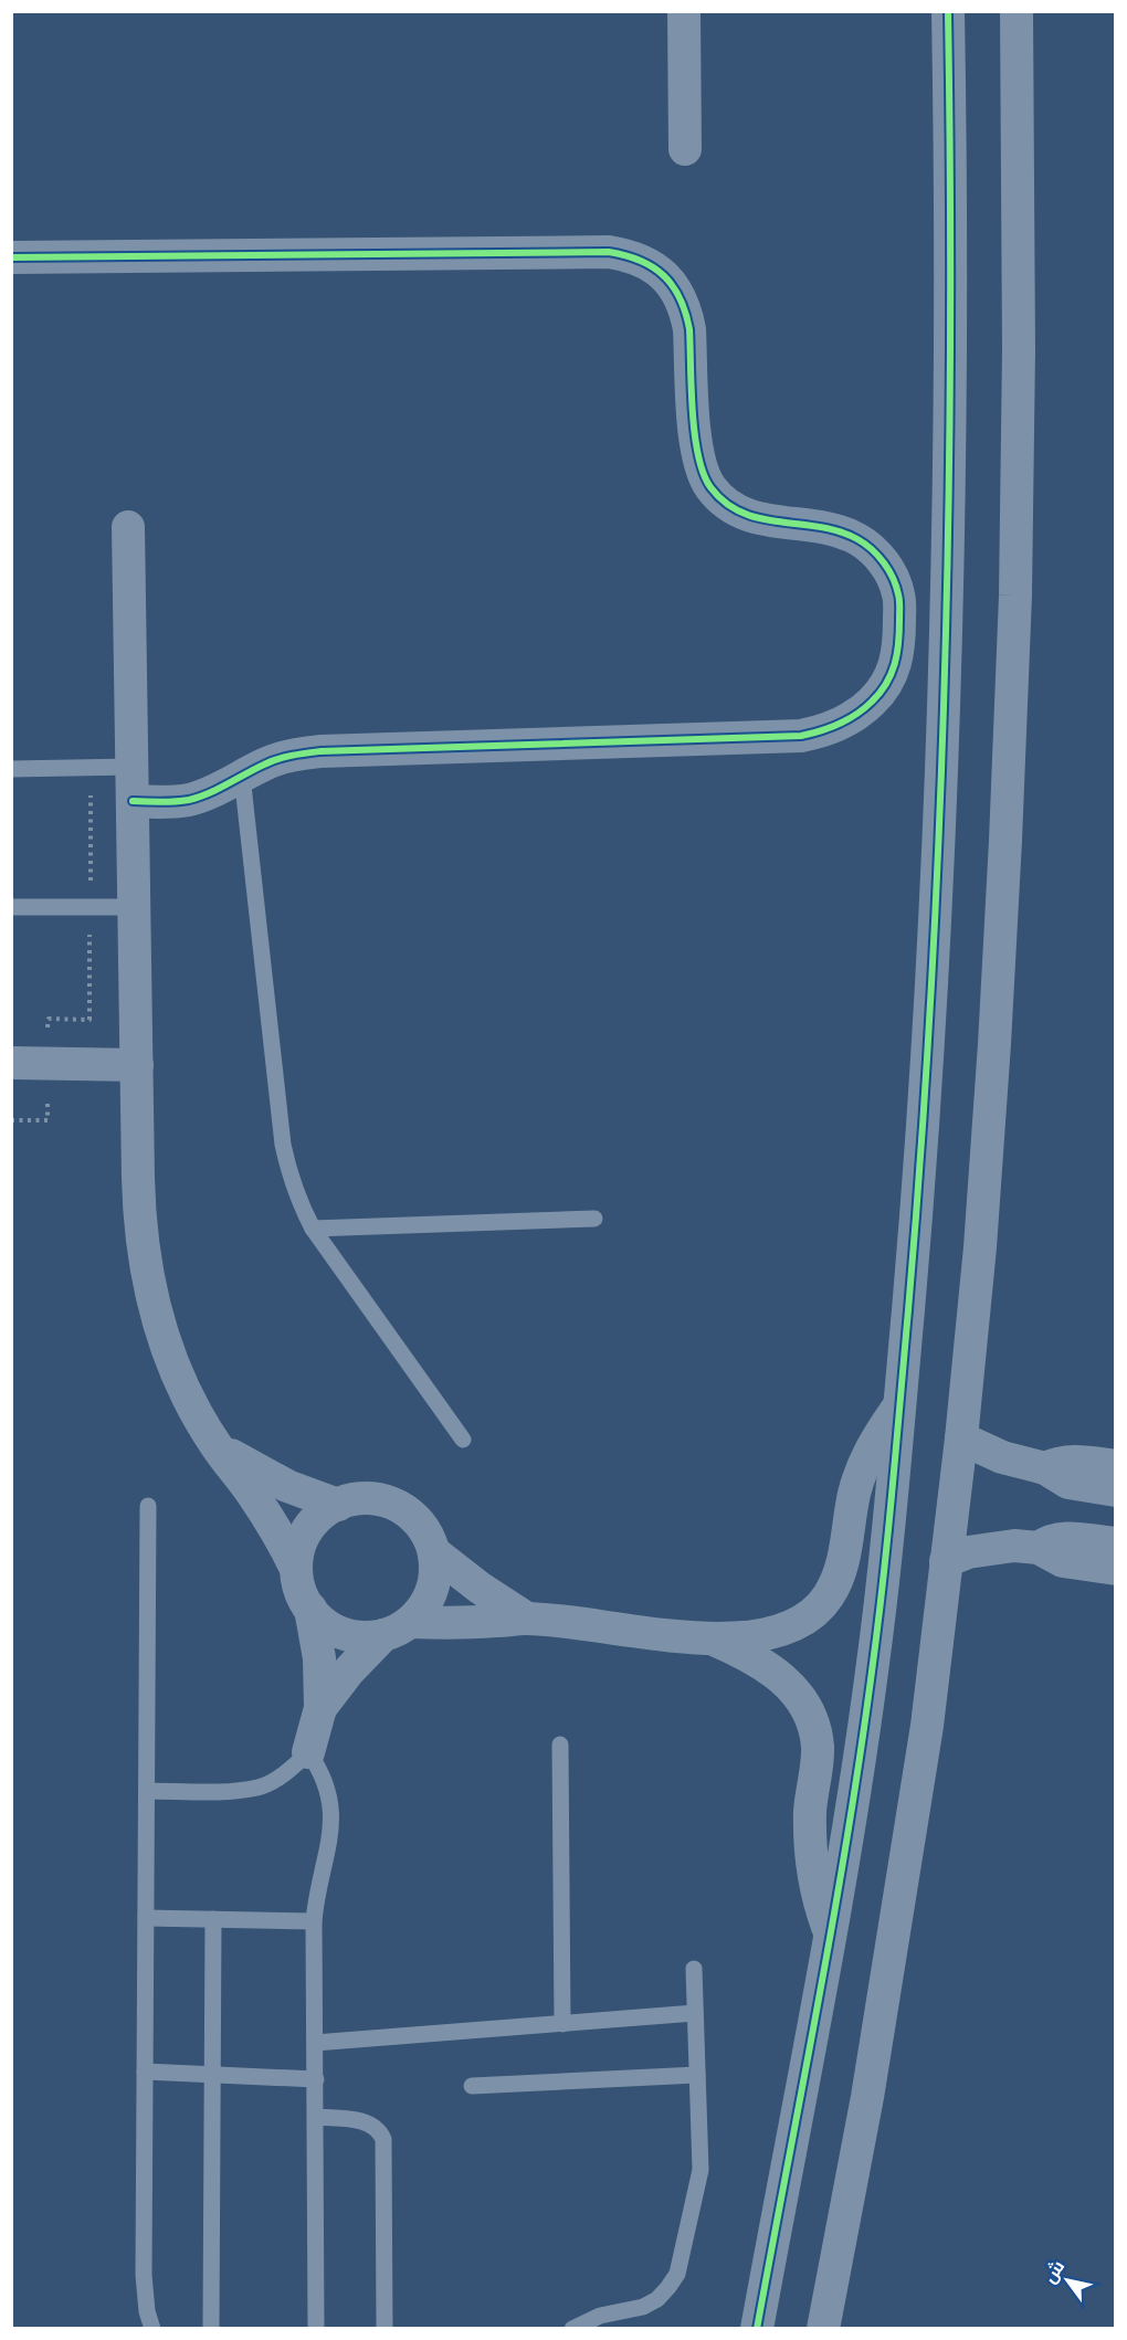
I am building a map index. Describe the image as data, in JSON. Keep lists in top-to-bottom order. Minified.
{"north":"top left"}
